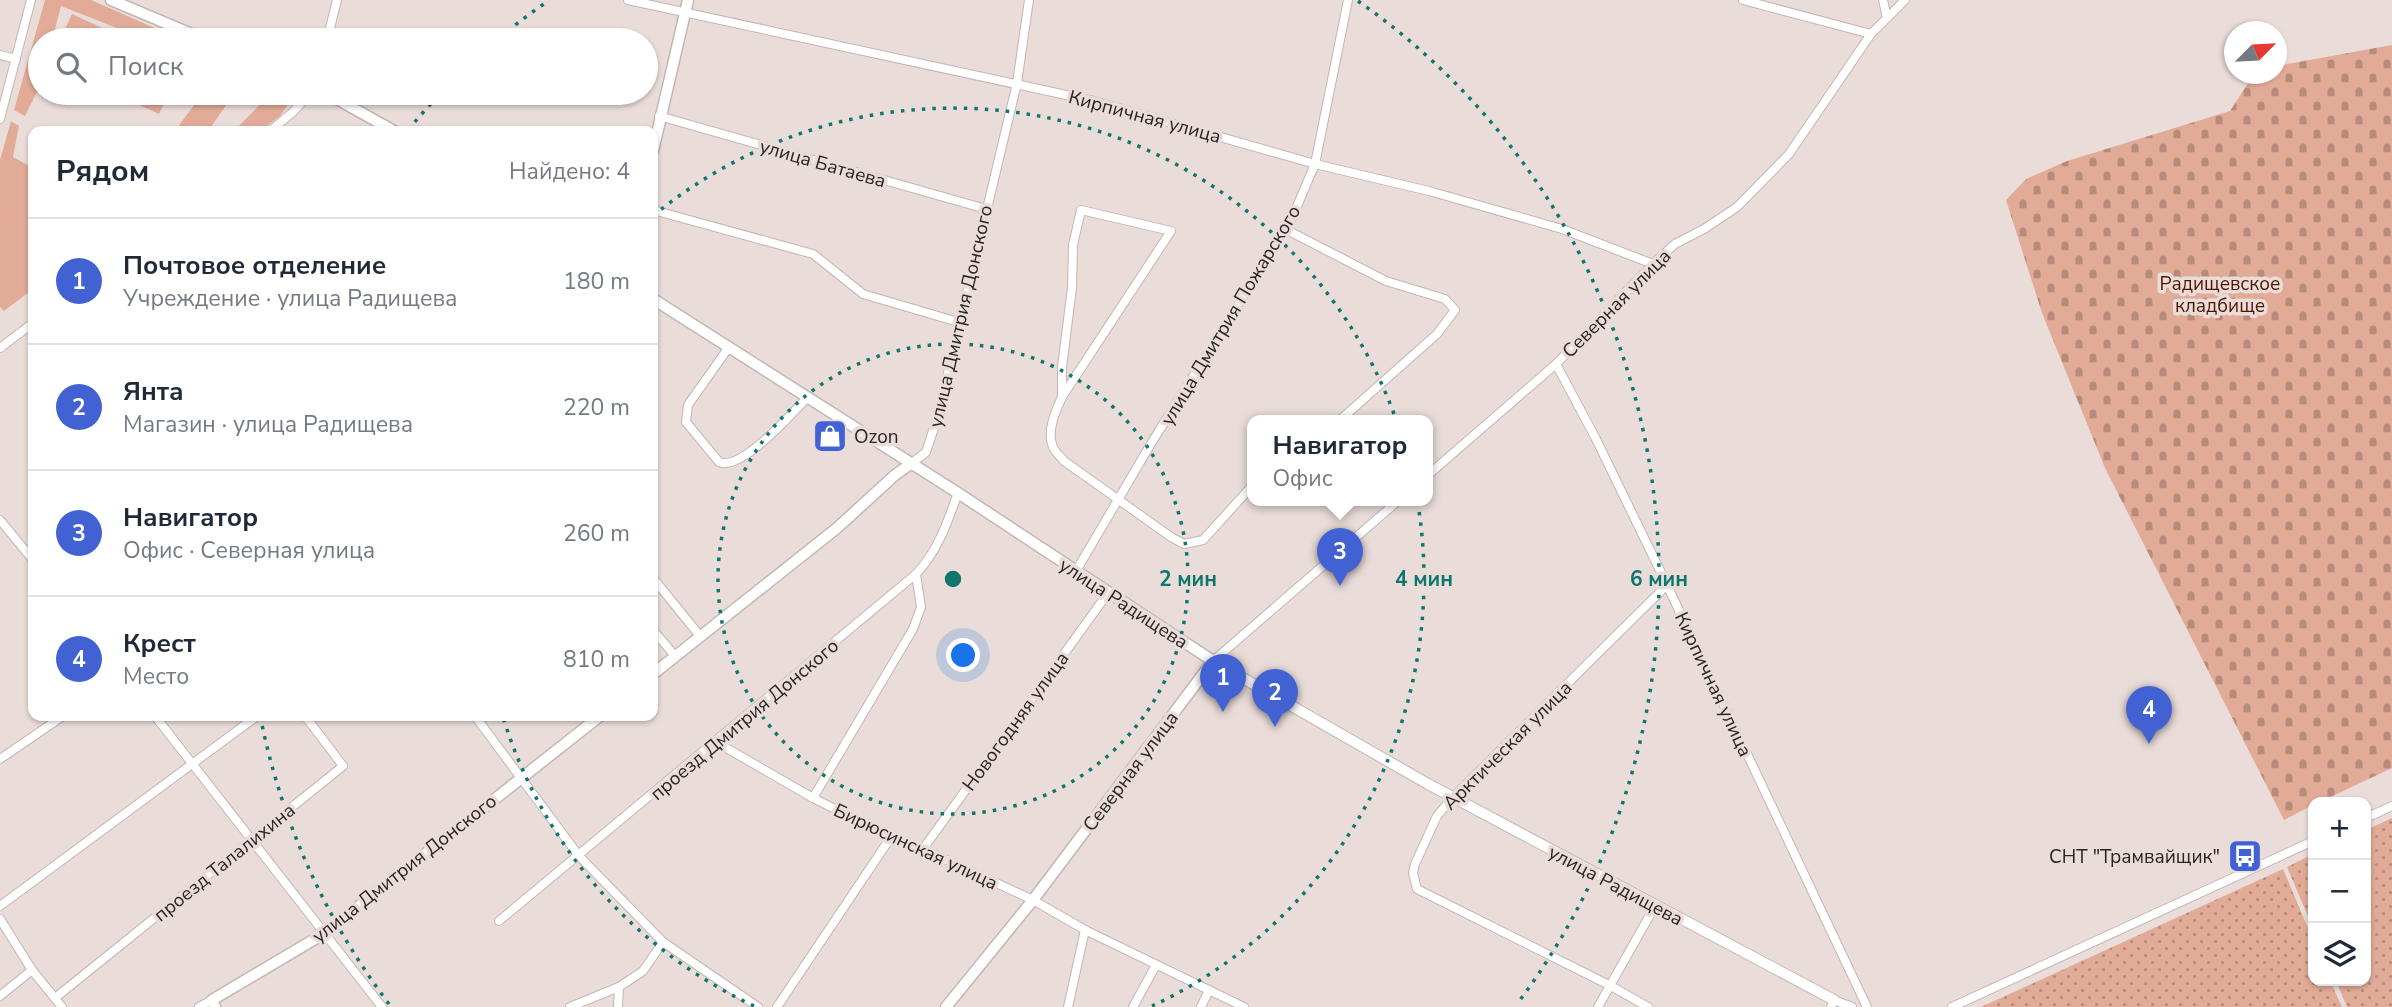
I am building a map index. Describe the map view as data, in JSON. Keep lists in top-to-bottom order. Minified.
{"streets":{"main road":["Северная улица","улица Дмитрия Донского","улица Радищева"],"street":["Кирпичная улица","улица Батаева","улица Дмитрия Пожарского","проезд Дмитрия Донского","Новогодняя улица","Арктическая улица","Бирюсинская улица","проезд Талалихина"]},"crossings":[["Кирпичная улица","Северная улица"],["Кирпичная улица","улица Дмитрия Пожарского"],["Кирпичная улица","улица Дмитрия Донского"],["Кирпичная улица","Арктическая улица"],["улица Батаева","улица Дмитрия Донского"],["Северная улица","улица Радищева"],["Северная улица","Бирюсинская улица"],["улица Дмитрия Пожарского","улица Радищева"],["улица Дмитрия Донского","улица Радищева"],["улица Радищева","проезд Дмитрия Донского"],["улица Радищева","Новогодняя улица"],["улица Радищева","Арктическая улица"],["проезд Дмитрия Донского","Бирюсинская улица"],["Новогодняя улица","Бирюсинская улица"]],"parks":["Радищевское кладбище"],"places":{"shop":["Ozon"],"bus stop":["СНТ \"Трамвайщик\""]},"north":"top right","page":{"search":"Поиск","heading":["Рядом","Найдено: 4"],"list":[{"mark":"1","name":"Почтовое отделение","note":"Учреждение · улица Радищева","value":"180 m"},{"mark":"2","name":"Янта","note":"Магазин · улица Радищева","value":"220 m"},{"mark":"3","name":"Навигатор","note":"Офис · Северная улица","value":"260 m"},{"mark":"4","name":"Крест","note":"Место","value":"810 m"}],"popup":["Навигатор","Офис"],"pins":["3","1","2","4"],"map_buttons":["+","−"]},"rings":["2 мин","4 мин","6 мин"]}
